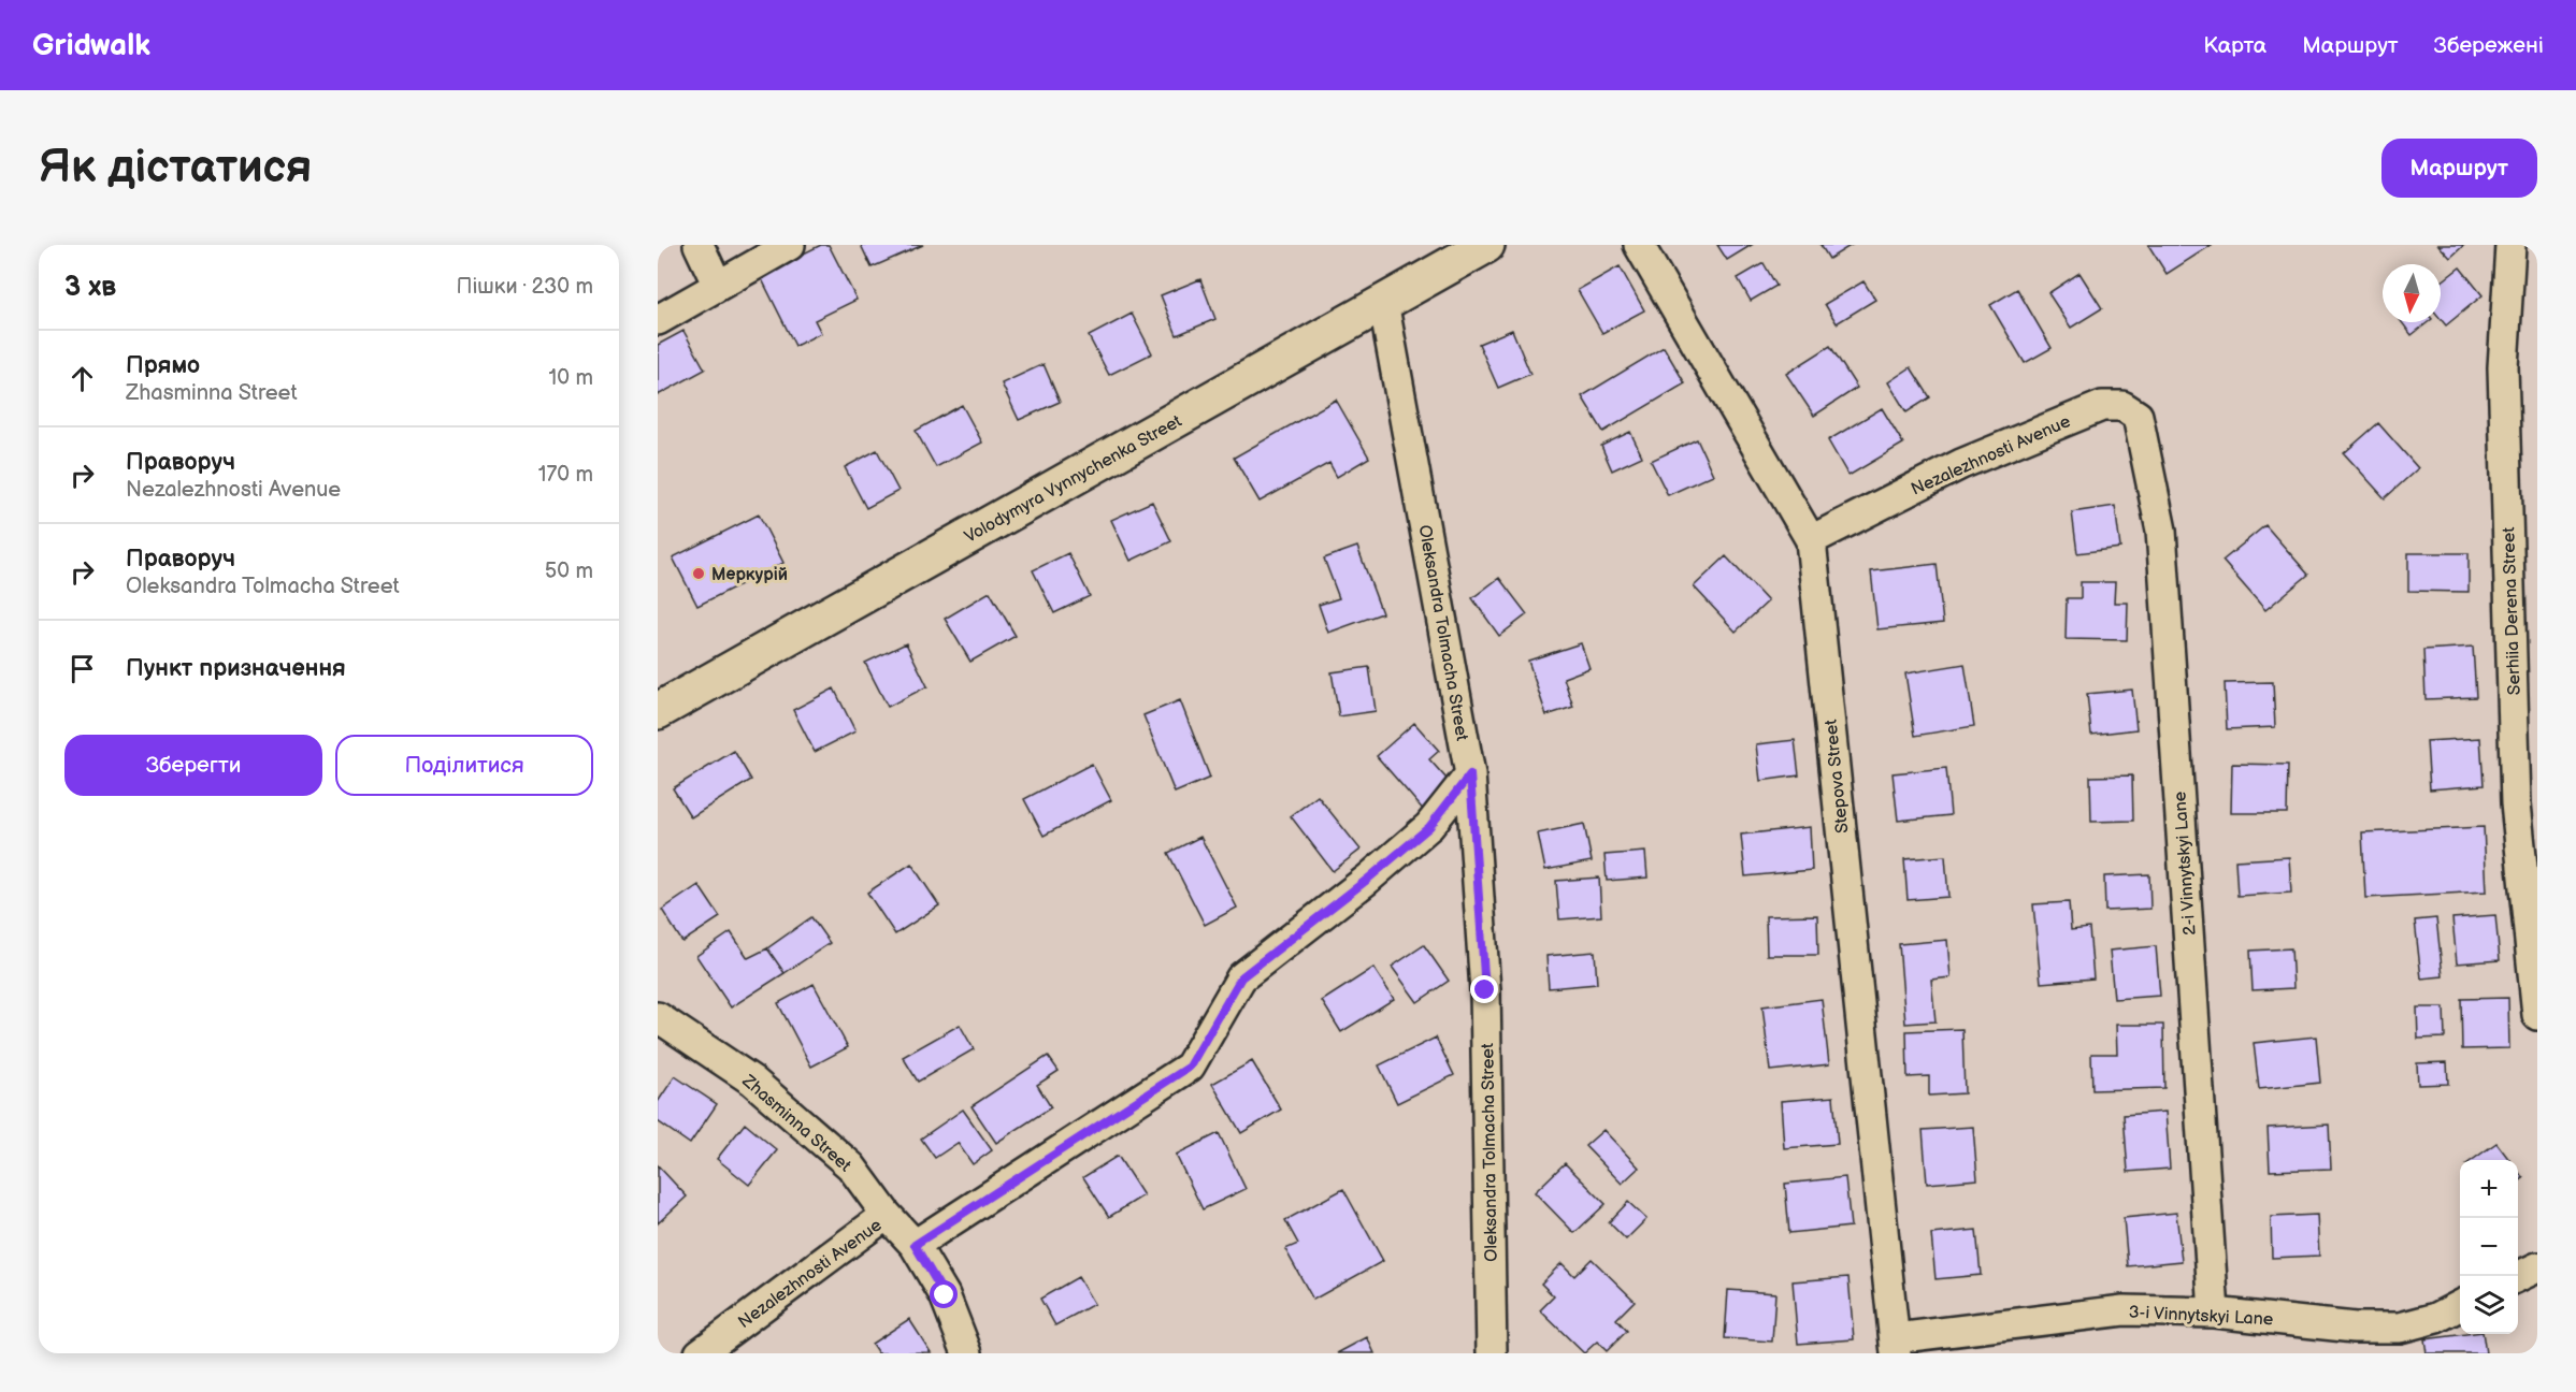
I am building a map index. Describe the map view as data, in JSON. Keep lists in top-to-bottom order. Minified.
{"streets":{"main road":["Volodymyra Vynnychenka Street"],"street":["Nezalezhnosti Avenue","Serhiia Derena Street","Oleksandra Tolmacha Street","Stepova Street","2-i Vinnytskyi Lane","Zhasminna Street","3-i Vinnytskyi Lane"]},"crossings":[["Nezalezhnosti Avenue","Stepova Street"],["Nezalezhnosti Avenue","2-i Vinnytskyi Lane"],["Nezalezhnosti Avenue","Zhasminna Street"],["Volodymyra Vynnychenka Street","Oleksandra Tolmacha Street"],["Stepova Street","3-i Vinnytskyi Lane"],["2-i Vinnytskyi Lane","3-i Vinnytskyi Lane"]],"places":["Меркурій"],"north":"bottom","page":{"header":"Gridwalk","nav":["Карта","Маршрут","Збережені"],"buttons":["Маршрут",["Зберегти","Поділитися"]],"title":"Як дістатися","heading":["3 хв","Пішки · 230 m"],"list":[["Прямо","Zhasminna Street","10 m"],["Праворуч","Nezalezhnosti Avenue","170 m"],["Праворуч","Oleksandra Tolmacha Street","50 m"],"Пункт призначення"],"map_buttons":["+","−"]}}
